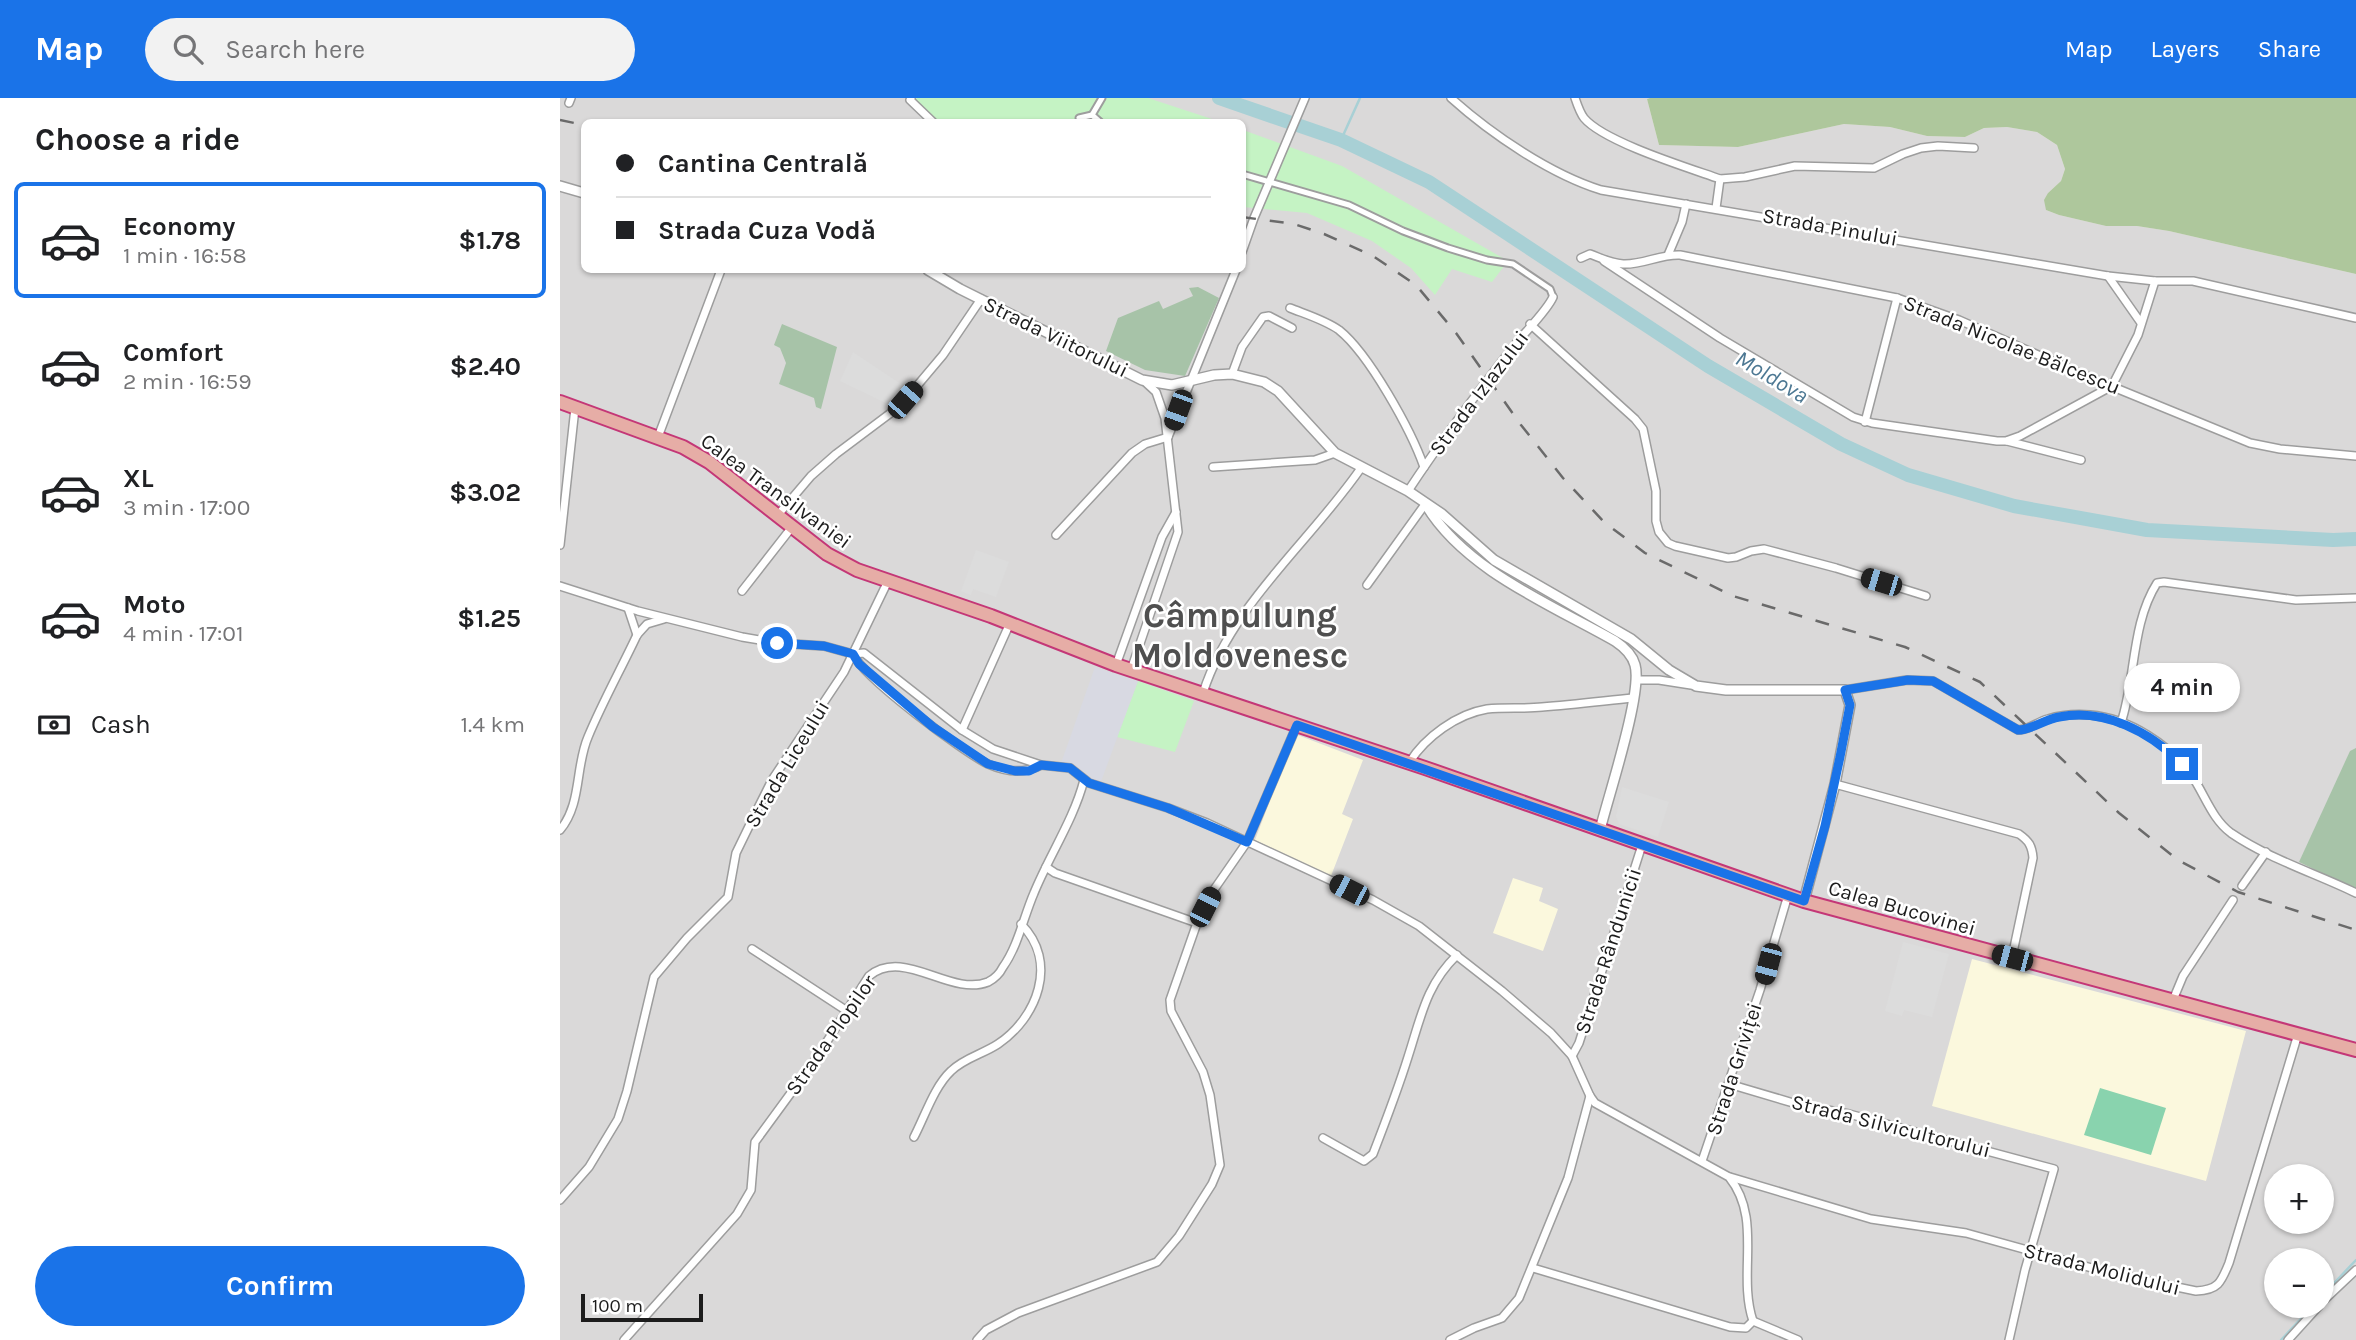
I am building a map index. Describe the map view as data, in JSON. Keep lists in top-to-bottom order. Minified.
{"streets":{"highway":["Calea Transilvaniei","Calea Bucovinei"],"street":["Strada Pinului","Strada Viitorului","Strada Nicolae Bălcescu","Strada Izlazului","Strada Liceului","Strada Rândunicii","Strada Plopilor","Strada Griviței","Strada Silvicultorului","Strada Molidului"]},"crossings":[["Calea Transilvaniei","Strada Liceului"],["Calea Transilvaniei","Calea Bucovinei"],["Calea Bucovinei","Strada Rândunicii"],["Calea Bucovinei","Strada Griviței"],["Calea Bucovinei","Strada Molidului"],["Strada Griviței","Strada Silvicultorului"],["Strada Griviței","Strada Molidului"],["Strada Silvicultorului","Strada Molidului"]],"districts":["Câmpulung Moldovenesc"],"water":["Moldova"],"scale_bar":"100 m","page":{"header":"Map","search":"Search here","nav":["Map","Layers","Share"],"heading":"Choose a ride","banner":["Cantina Centrală","Strada Cuza Vodă"],"list":[{"name":"Economy","note":"1 min · 16:58","value":"$1.78"},{"name":"Comfort","note":"2 min · 16:59","value":"$2.40"},{"name":"XL","note":"3 min · 17:00","value":"$3.02"},{"name":"Moto","note":"4 min · 17:01","value":"$1.25"}],"bubble":"4 min","pay":["Cash","1.4 km"],"map_buttons":["+","−"],"buttons":"Confirm","scale":"100 m"}}
